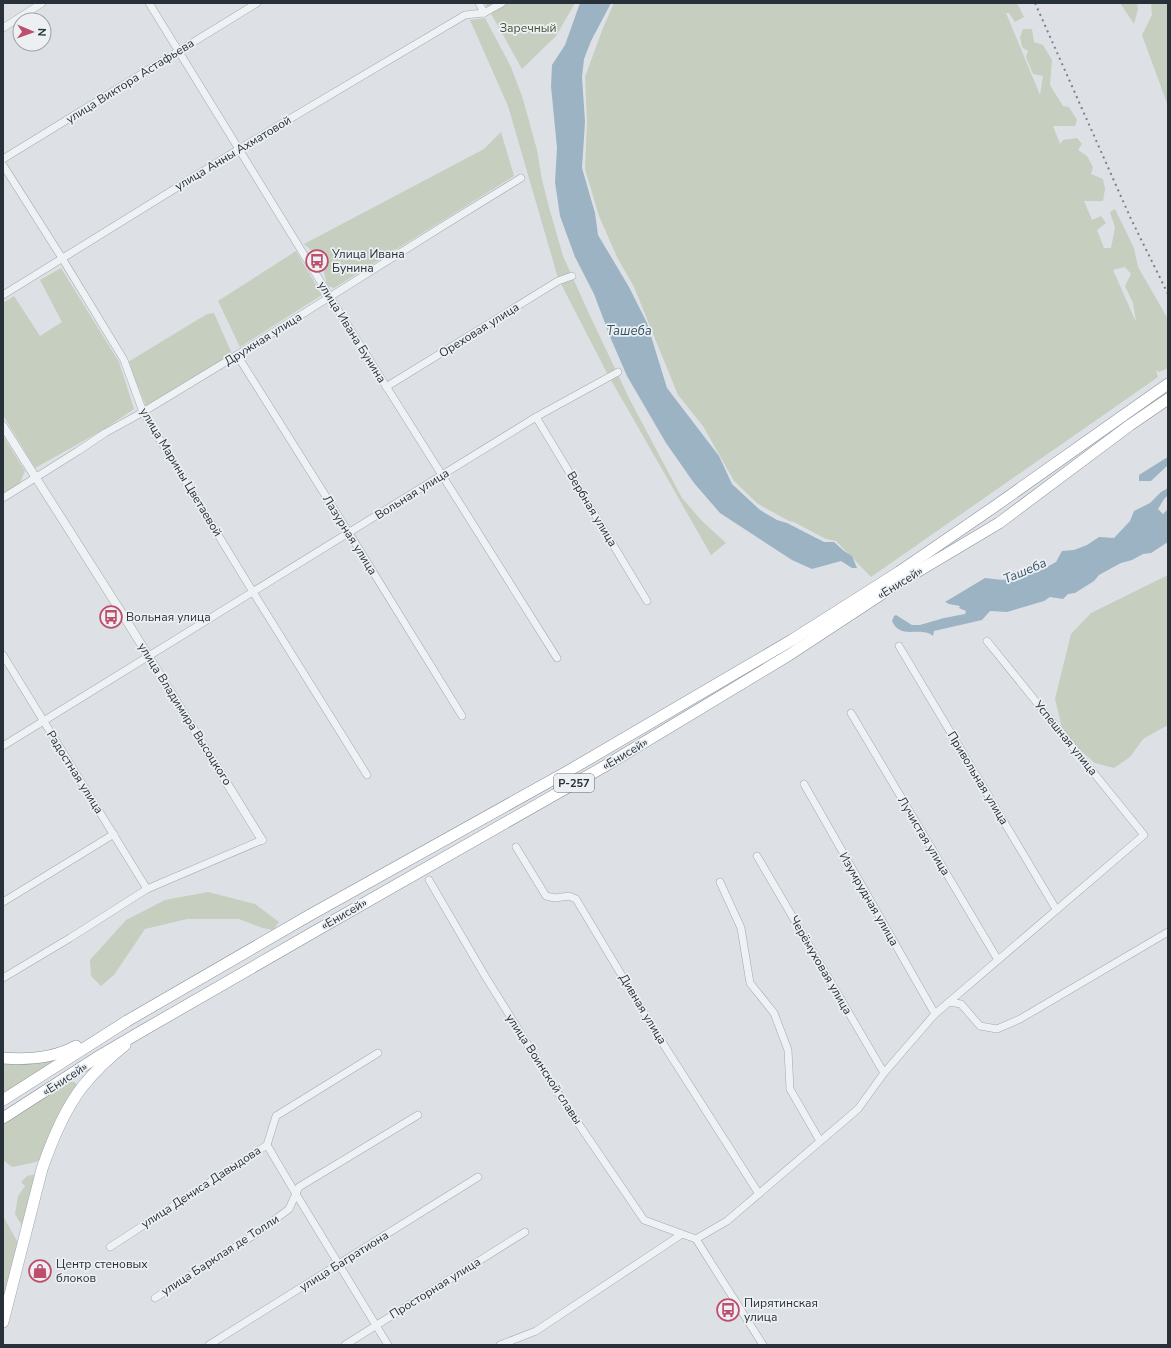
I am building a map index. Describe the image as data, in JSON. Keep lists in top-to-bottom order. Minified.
{"streets":{"main road":["«Енисей»","Р-257"],"street":["улица Виктора Астафьева","улица Анны Ахматовой","Ореховая улица","улица Ивана Бунина","Дружная улица","улица Марины Цветаевой","Вольная улица","Вербная улица","Лазурная улица","улица Владимира Высоцкого","Успешная улица","Радостная улица","Привольная улица","Лучистая улица","Изумрудная улица","Черёмуховая улица","Дивная улица","улица Воинской славы","улица Дениса Давыдова","улица Барклая де Толли","улица Багратиона","Просторная улица"]},"crossings":[["улица Виктора Астафьева","улица Ивана Бунина"],["улица Анны Ахматовой","улица Ивана Бунина"],["улица Анны Ахматовой","улица Марины Цветаевой"],["Ореховая улица","улица Ивана Бунина"],["улица Ивана Бунина","Дружная улица"],["улица Ивана Бунина","Вольная улица"],["Дружная улица","улица Марины Цветаевой"],["Дружная улица","Лазурная улица"],["Дружная улица","улица Владимира Высоцкого"],["улица Марины Цветаевой","Вольная улица"],["Вольная улица","Вербная улица"],["Вольная улица","Лазурная улица"],["Вольная улица","улица Владимира Высоцкого"],["Вольная улица","Радостная улица"],["Успешная улица","Привольная улица"]],"water":["Ташеба"],"parks":["Заречный"],"places":{"bus stop":["Улица Ивана Бунина","Вольная улица","Пирятинская улица"],"shop":["Центр стеновых блоков"]},"north":"right"}
